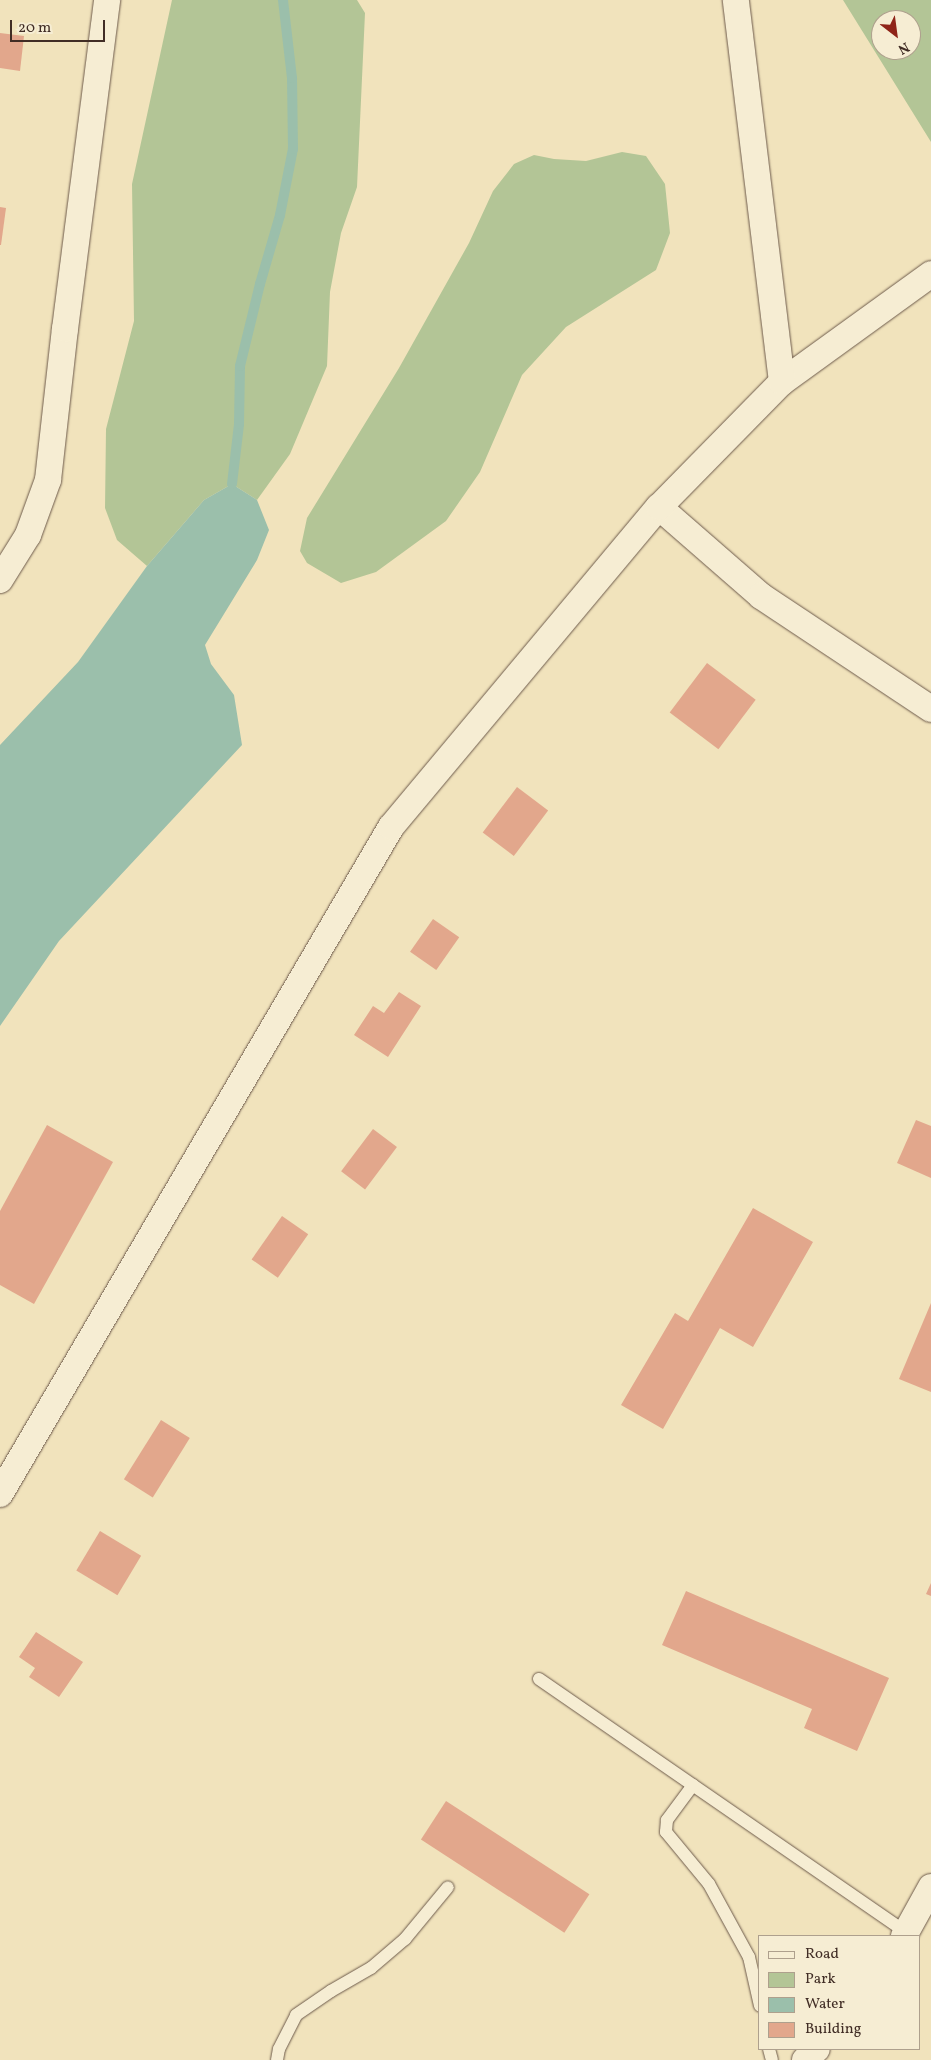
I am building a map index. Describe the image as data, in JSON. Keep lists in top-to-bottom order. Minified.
{"legend":["Road","Park","Water","Building"],"scale_bar":"20 m","north":"bottom right"}
